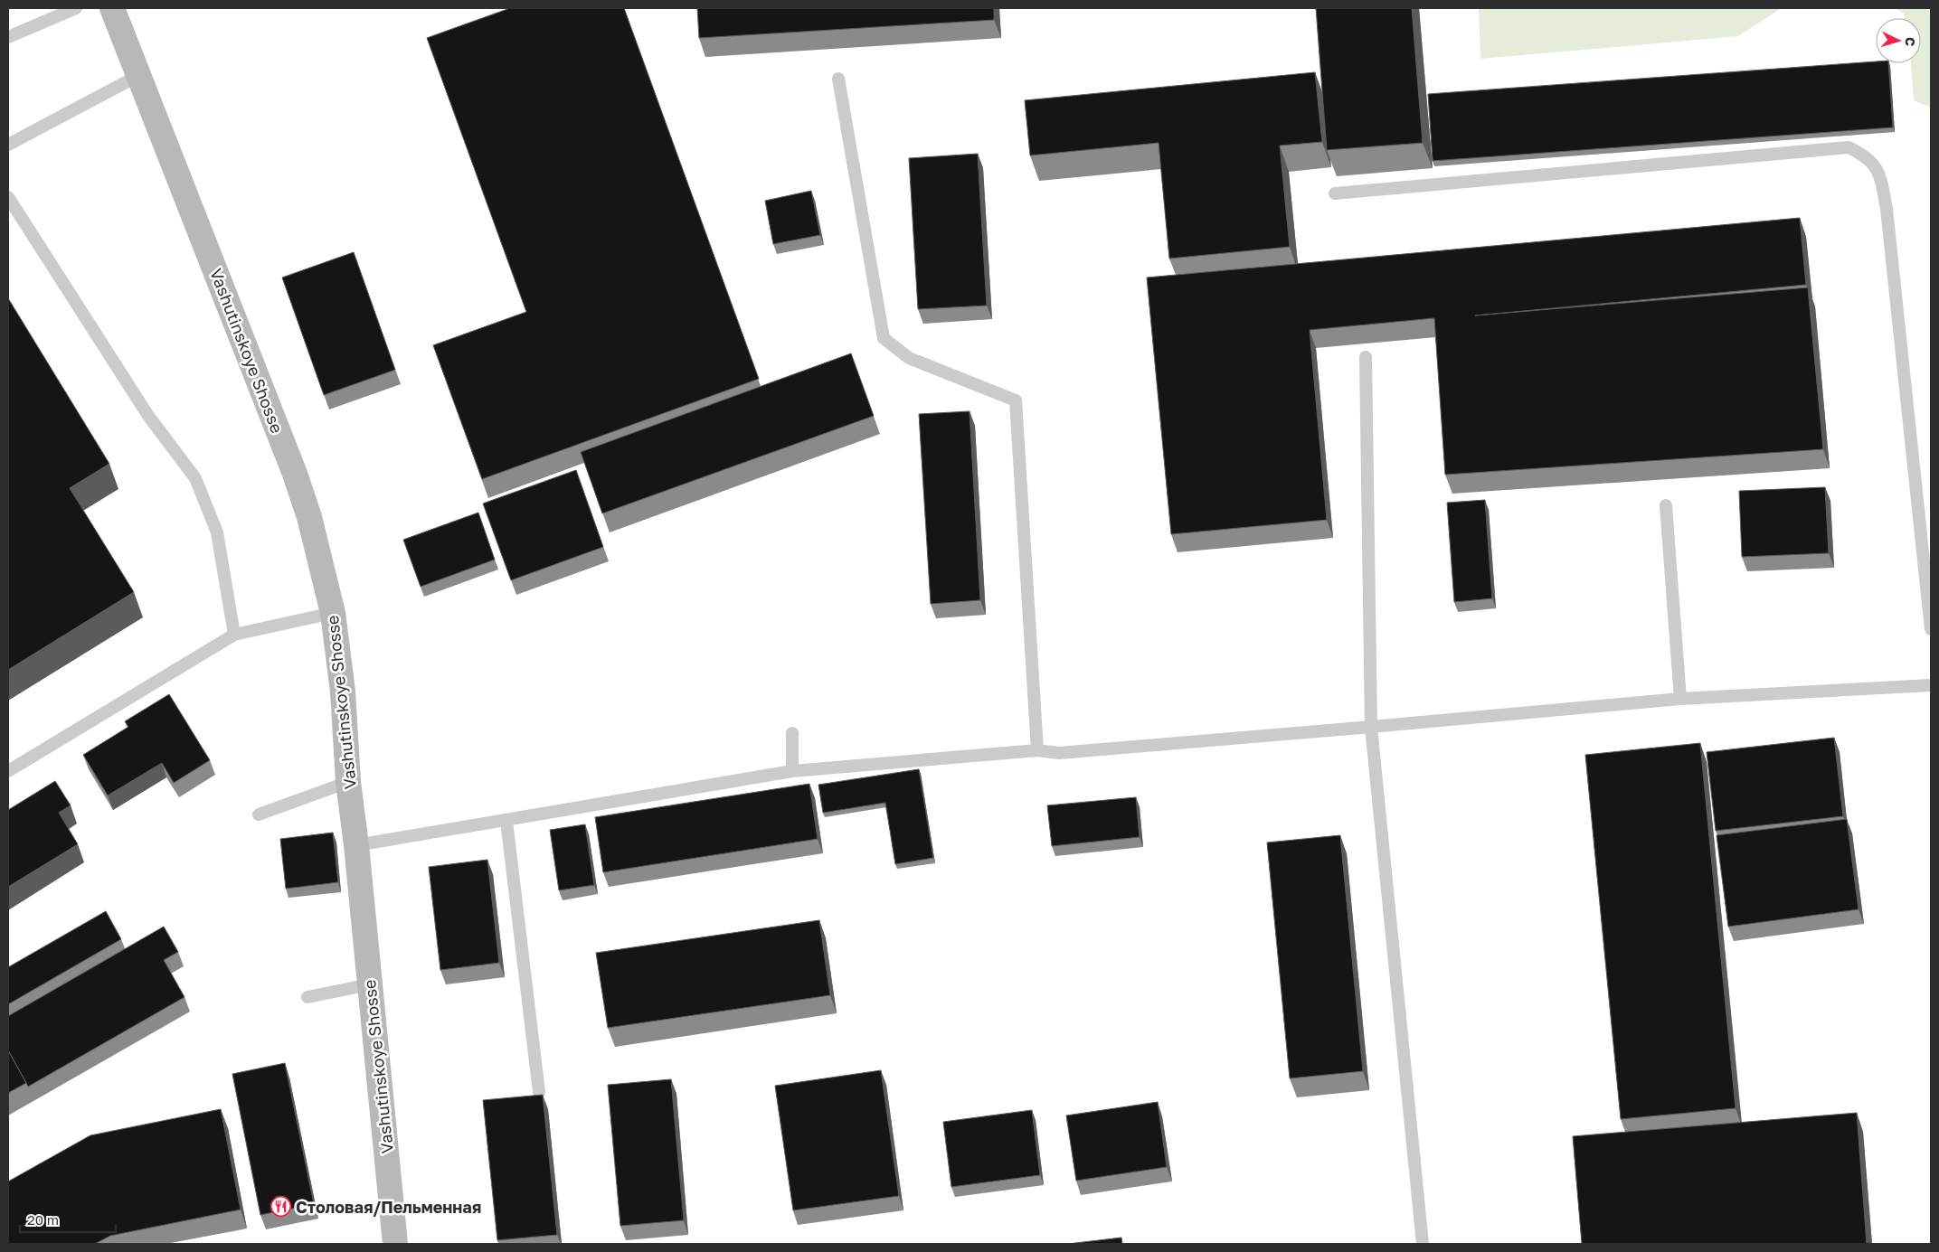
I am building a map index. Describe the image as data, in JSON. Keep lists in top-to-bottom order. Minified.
{"streets":{"street":["Vashutinskoye Shosse"]},"places":{"restaurant":["Столовая/Пельменная"]},"scale_bar":"20 m","north":"right"}
